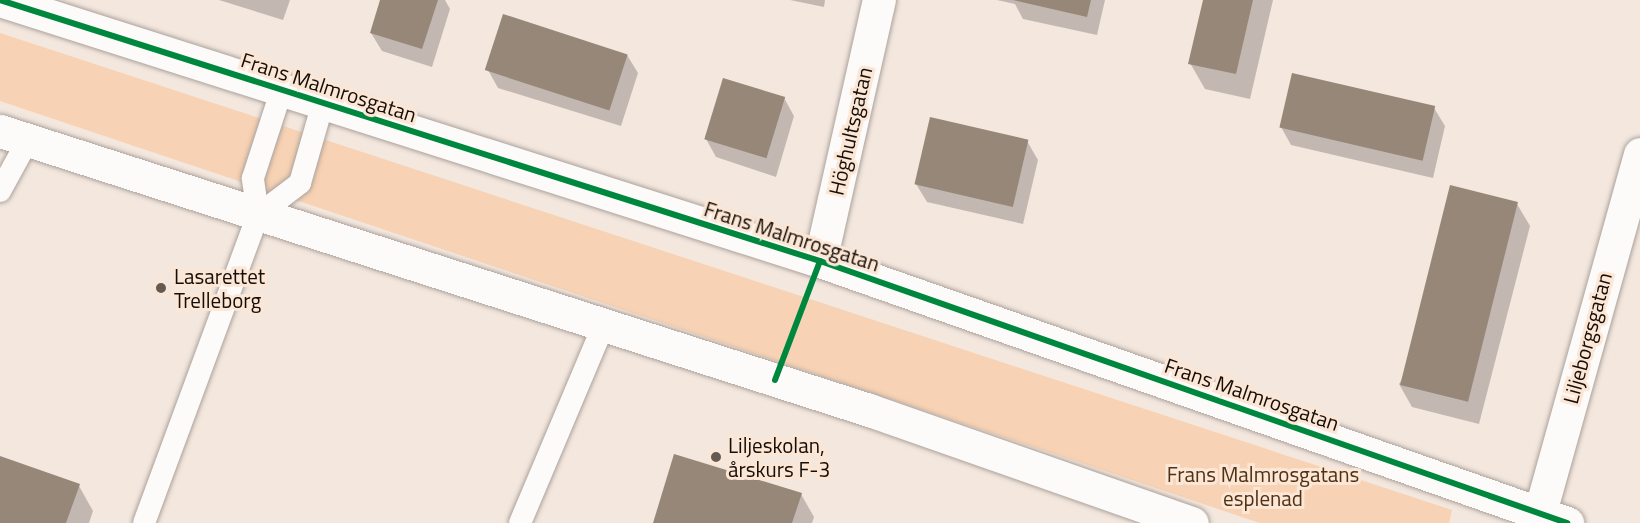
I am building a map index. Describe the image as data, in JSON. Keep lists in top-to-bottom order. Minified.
{"streets":{"street":["Frans Malmrosgatan","Höghultsgatan","Liljeborgsgatan"]},"crossings":[["Frans Malmrosgatan","Höghultsgatan"],["Frans Malmrosgatan","Liljeborgsgatan"]],"parks":["Frans Malmrosgatans esplenad"],"places":["Lasarettet Trelleborg","Liljeskolan, årskurs F-3"]}
